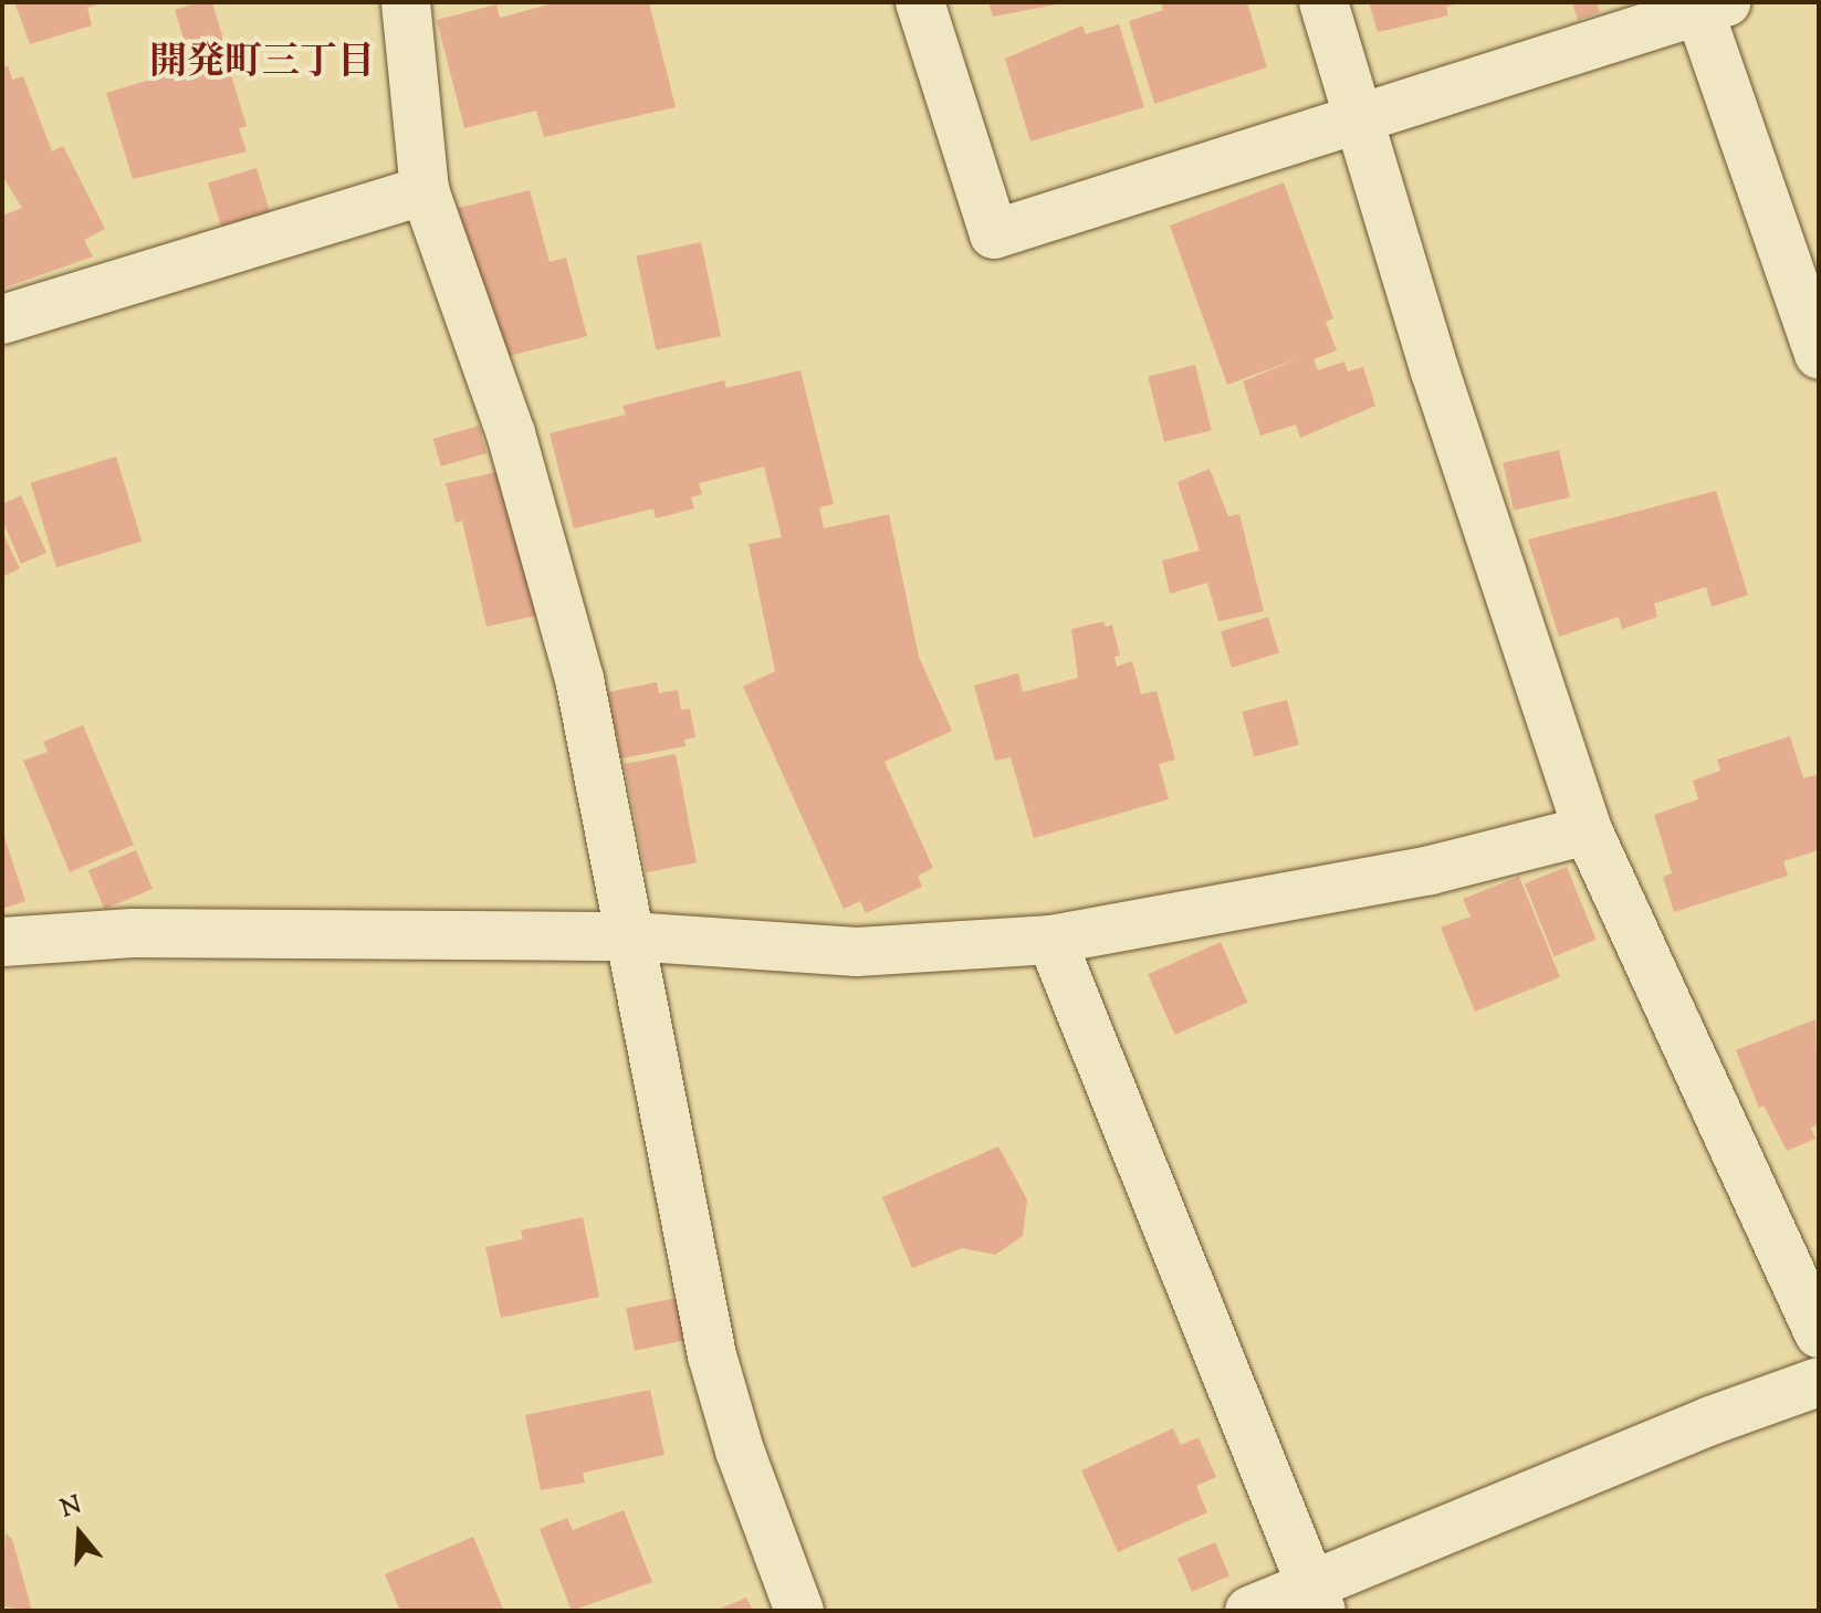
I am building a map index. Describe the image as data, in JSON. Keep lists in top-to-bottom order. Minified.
{"districts":["開発町三丁目"],"north":"top"}
